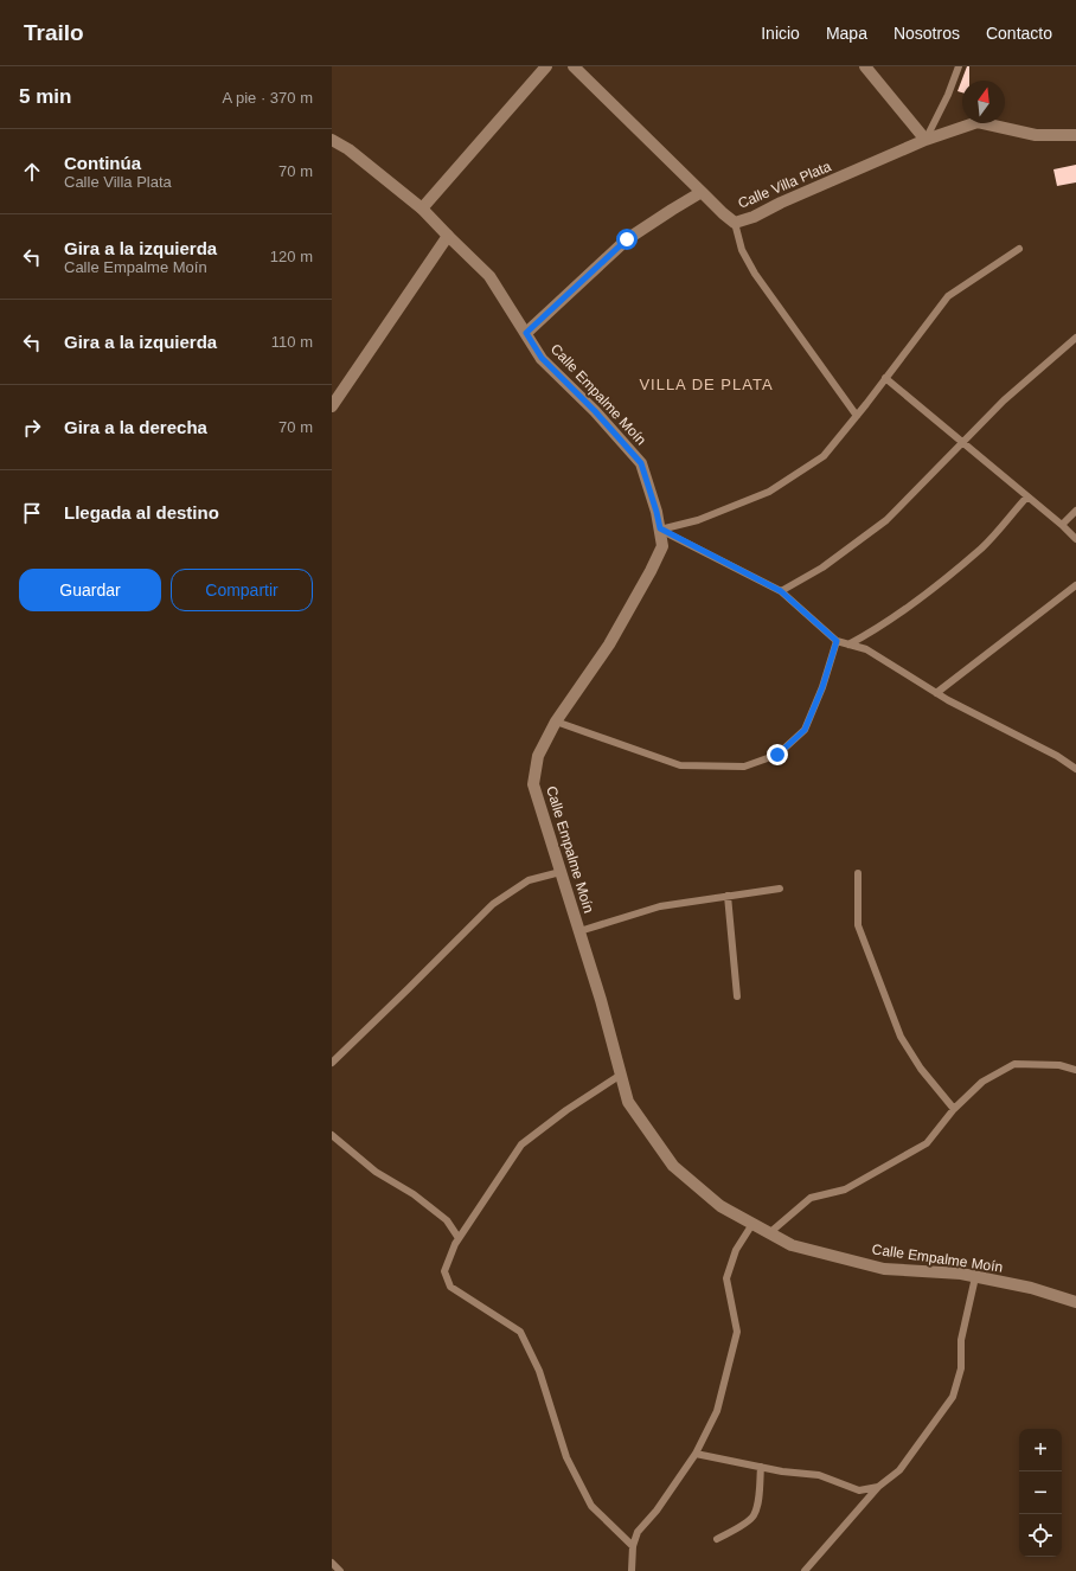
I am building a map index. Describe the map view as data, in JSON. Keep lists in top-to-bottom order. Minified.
{"streets":{"street":["Calle Villa Plata","Calle Empalme Moín"]},"districts":["VILLA DE PLATA"],"north":"top","page":{"header":"Trailo","nav":["Inicio","Mapa","Nosotros","Contacto"],"heading":["5 min","A pie · 370 m"],"list":[["Continúa","Calle Villa Plata","70 m"],["Gira a la izquierda","Calle Empalme Moín","120 m"],["Gira a la izquierda","110 m"],["Gira a la derecha","70 m"],"Llegada al destino"],"buttons":["Guardar","Compartir"],"map_buttons":["+","−"]}}
